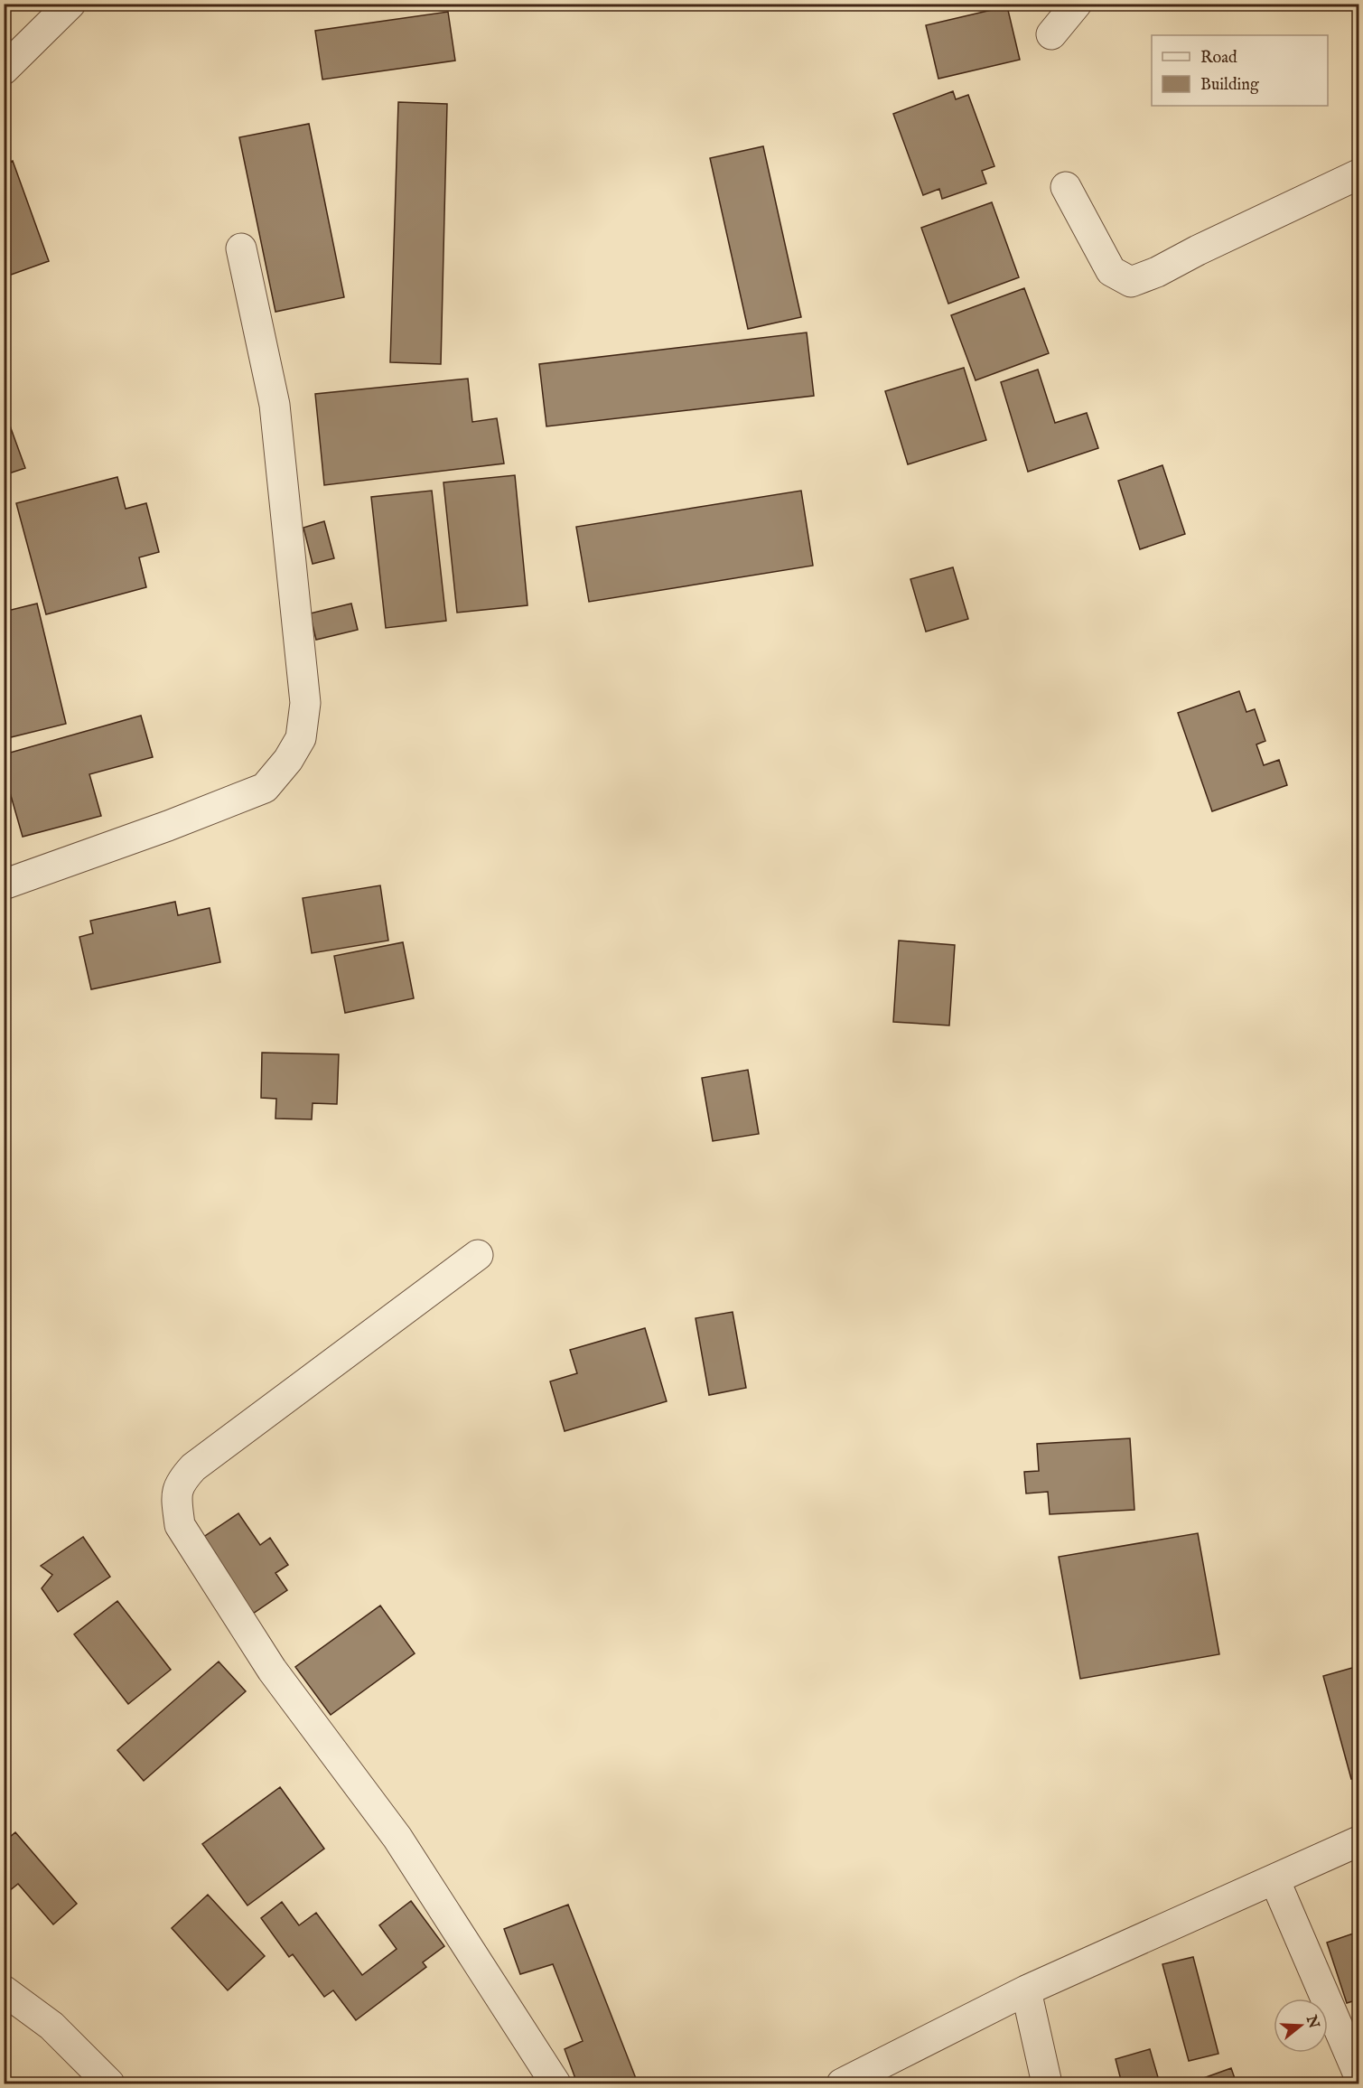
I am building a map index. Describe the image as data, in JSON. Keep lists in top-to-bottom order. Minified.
{"legend":["Road","Building"],"north":"right"}
